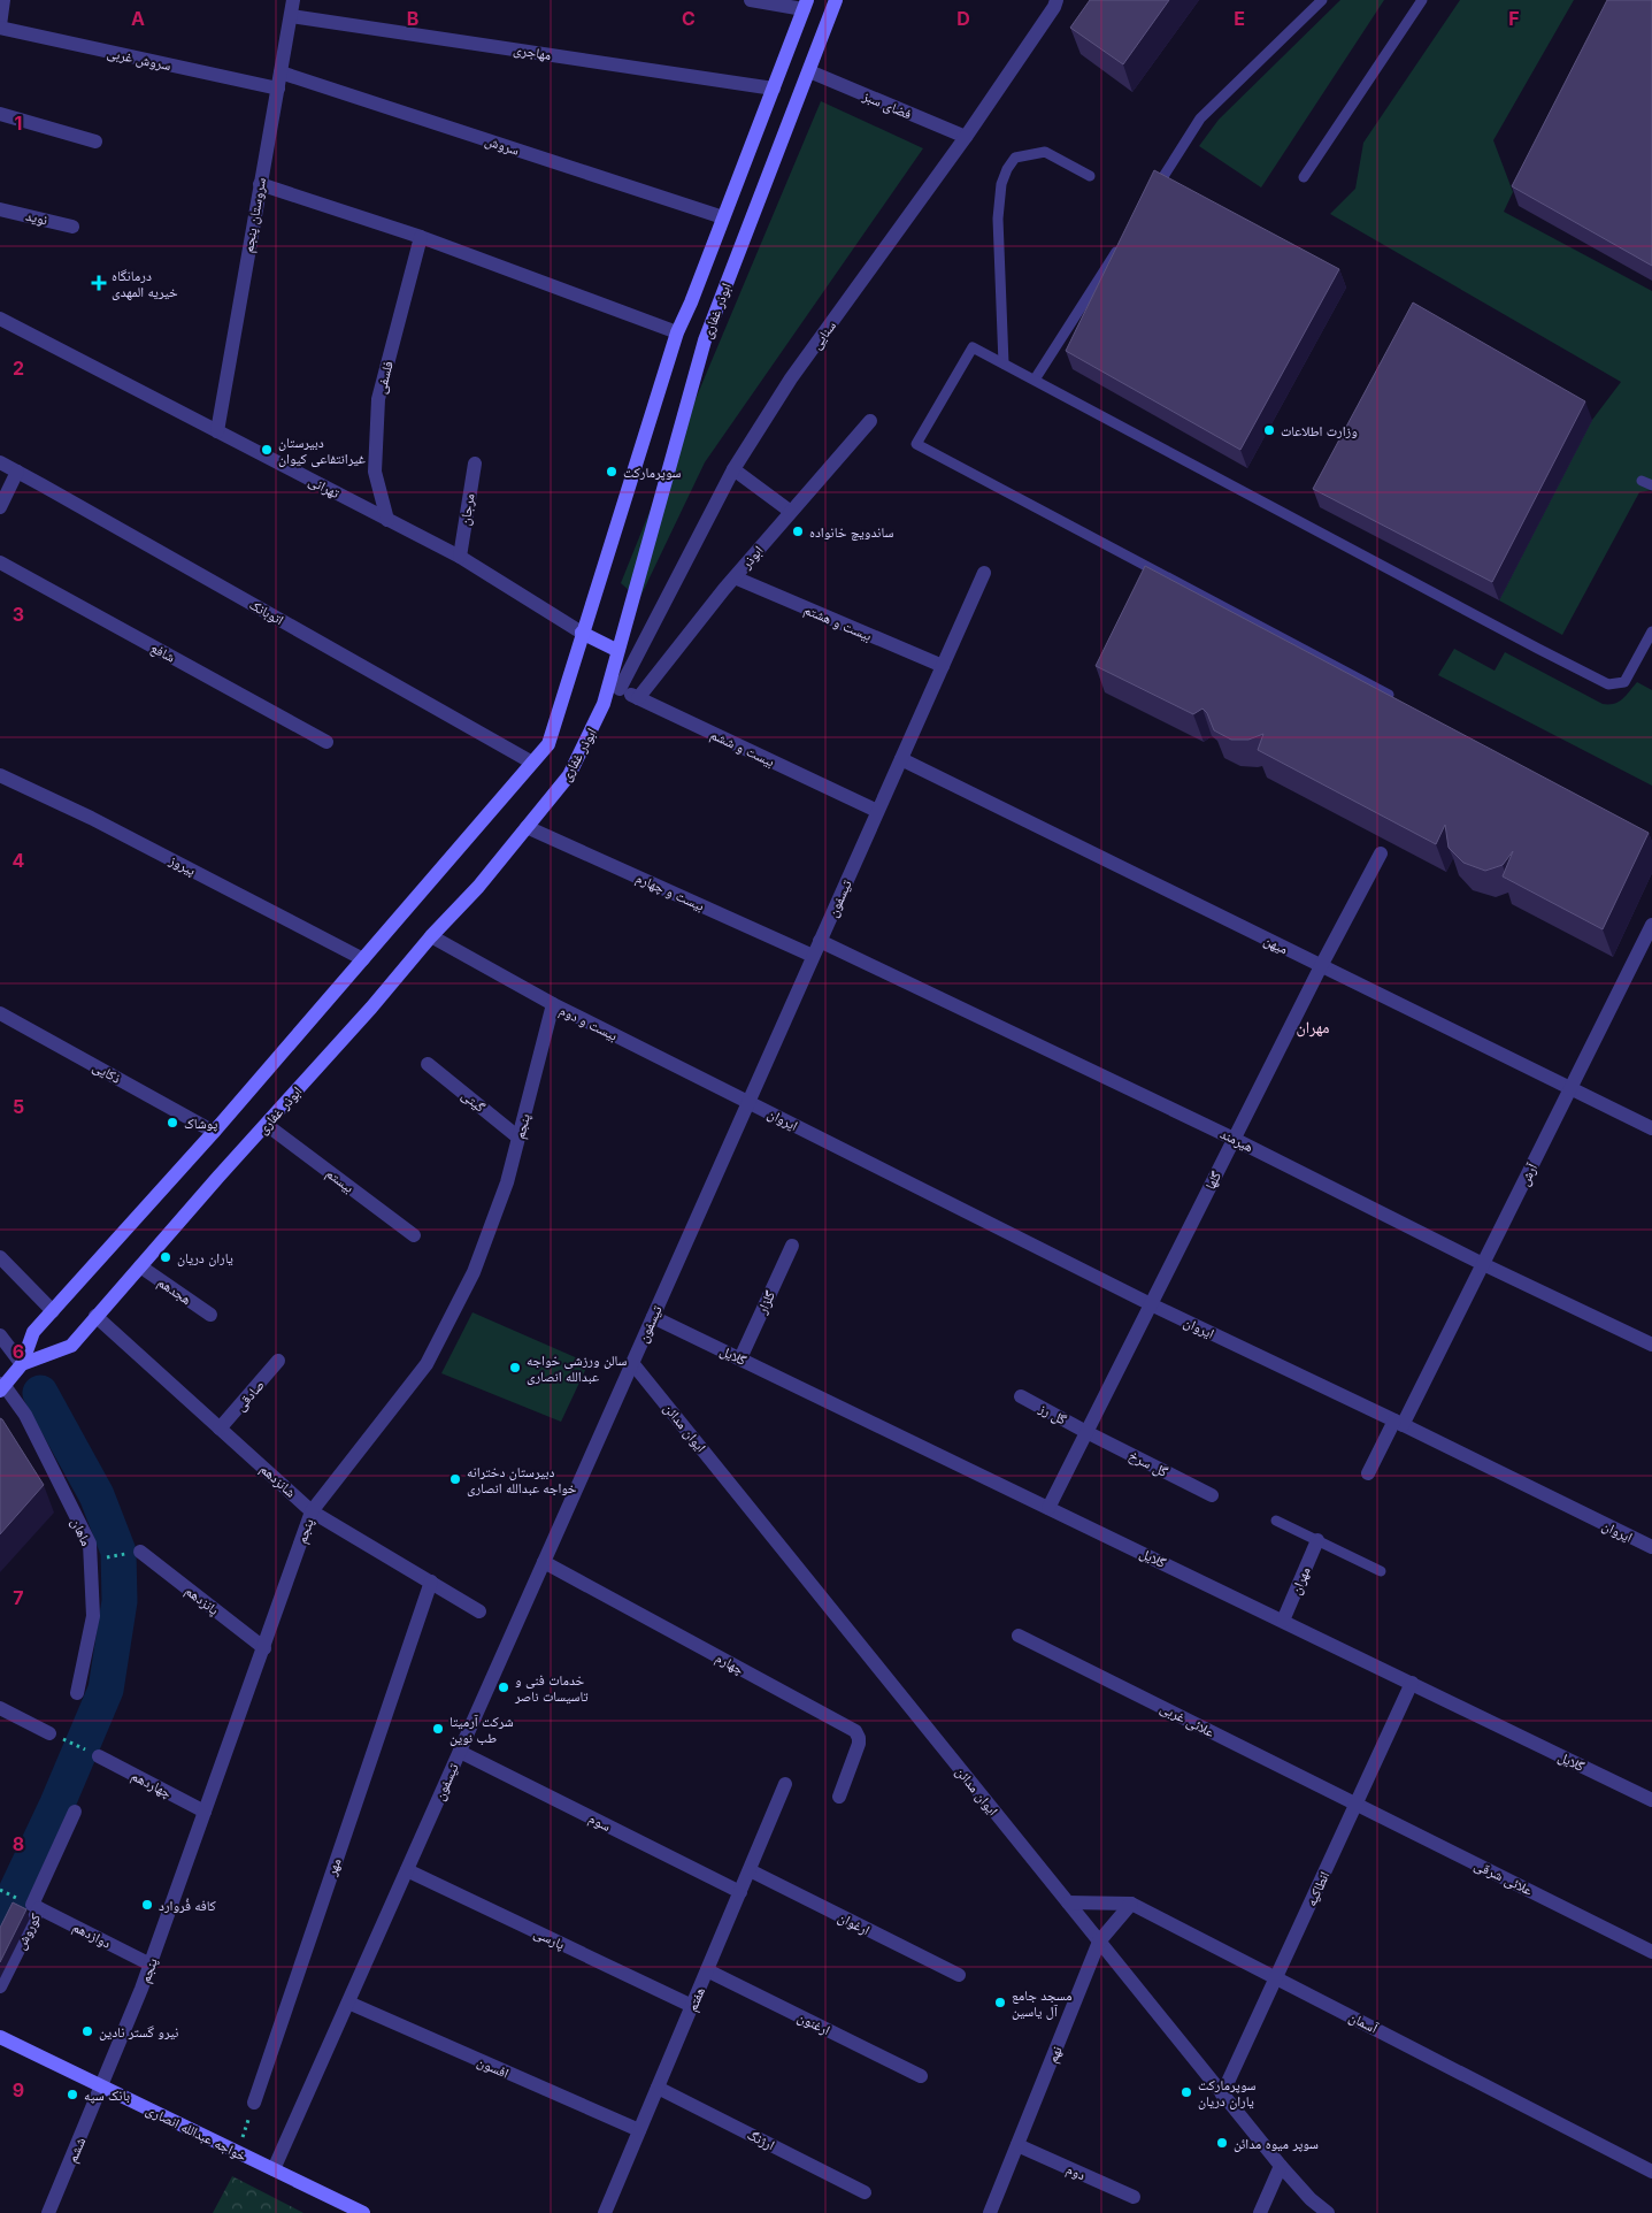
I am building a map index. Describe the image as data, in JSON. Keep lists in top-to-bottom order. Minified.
{"streets":{"main road":["ابوذر غفاری","خواجه عبدالله انصاری"],"street":["مهاجری","سروش غربی","فضای سبز","سروش","سروستان پنجم","نوید","سنایی","فلسفی","تهرانی","مرجان","ابوذر","اتوبانک","بیست و هشتم","شافع","بیست و ششم","پیروز","بیست و چهارم","تیسفون","میهن","بیست و دوم","ذکایی","گیتی","ایروان","پنجم","هیرمند","آرش","بیستم","گلها","هجدهم","گلزار","گلایل","صادقی","گل رز","ایوان مدائن","گل سرخ","شانزدهم","ماهان","مهران","پانزدهم","چهارم","علائی غربی","چهاردهم","سوم","مهر","علائی شرقی","انطاکیه","ارغوان","کوروش","دوازدهم","پارسی","هفتم","آسمان","ارغنون","نهم","افسون","ارژنگ","ششم","دوم"]},"crossings":[["مهاجری","سروستان پنجم"],["مهاجری","ابوذر غفاری"],["سروش غربی","سروستان پنجم"],["فضای سبز","ابوذر غفاری"],["فضای سبز","سنایی"],["سروش","سروستان پنجم"],["سروش","ابوذر غفاری"],["سروستان پنجم","تهرانی"],["ابوذر غفاری","سنایی"],["ابوذر غفاری","تهرانی"],["ابوذر غفاری","اتوبانک"],["ابوذر غفاری","بیست و ششم"],["ابوذر غفاری","پیروز"],["ابوذر غفاری","بیست و چهارم"],["ابوذر غفاری","بیست و دوم"],["ابوذر غفاری","ذکایی"],["ابوذر غفاری","بیستم"],["ابوذر غفاری","هجدهم"],["ابوذر غفاری","شانزدهم"],["ابوذر غفاری","ماهان"],["سنایی","بیست و ششم"],["فلسفی","تهرانی"],["تهرانی","مرجان"],["ابوذر","بیست و هشتم"],["ابوذر","بیست و ششم"],["بیست و هشتم","تیسفون"],["بیست و ششم","تیسفون"],["بیست و چهارم","تیسفون"],["تیسفون","میهن"],["تیسفون","بیست و دوم"],["تیسفون","ایروان"],["تیسفون","هیرمند"],["تیسفون","گلایل"],["تیسفون","ایوان مدائن"],["تیسفون","چهارم"],["تیسفون","سوم"],["تیسفون","پارسی"],["تیسفون","افسون"],["تیسفون","خواجه عبدالله انصاری"],["میهن","آرش"],["میهن","گلها"],["بیست و دوم","ایروان"],["بیست و دوم","پنجم"],["گیتی","پنجم"],["ایروان","آرش"],["ایروان","گلها"],["پنجم","شانزدهم"],["پنجم","پانزدهم"],["پنجم","چهاردهم"],["پنجم","دوازدهم"],["پنجم","خواجه عبدالله انصاری"],["پنجم","ششم"],["هیرمند","آرش"],["هیرمند","گلها"],["گلها","گلایل"],["گلها","گل رز"],["گلها","گل سرخ"],["گلزار","گلایل"],["گلایل","مهران"],["گلایل","انطاکیه"],["صادقی","شانزدهم"],["گل رز","گل سرخ"],["ایوان مدائن","انطاکیه"],["ایوان مدائن","آسمان"],["ایوان مدائن","نهم"],["شانزدهم","مهر"],["علائی غربی","علائی شرقی"],["علائی غربی","انطاکیه"],["سوم","هفتم"],["علائی شرقی","انطاکیه"],["انطاکیه","آسمان"],["ارغوان","هفتم"],["کوروش","دوازدهم"],["پارسی","هفتم"],["هفتم","ارغنون"],["هفتم","افسون"],["هفتم","ارژنگ"],["آسمان","نهم"],["نهم","دوم"],["خواجه عبدالله انصاری","ششم"]],"districts":["مهران"],"places":{"health":["درمانگاه خیریه المهدی"],"other":["وزارت اطلاعات","دبیرستان غیرانتفاعی کیوان","سوپرمارکت","ساندویچ خانواده","پوشاک","یاران دریان","سالن ورزشی خواجه عبدالله انصاری","دبیرستان دخترانه خواجه عبدالله انصاری","خدمات فنی و تاسیسات ناصر","شرکت آرمیتا طب نوین","کافه فُروارد","مسجد جامع آل یاسین","نیرو گستر نادین","سوپرمارکت یاران دریان","بانک سپه","سوپر میوه مدائن"]},"grid":{"columns":["A","B","C","D","E","F"],"rows":["1","2","3","4","5","6","7","8","9"]}}
